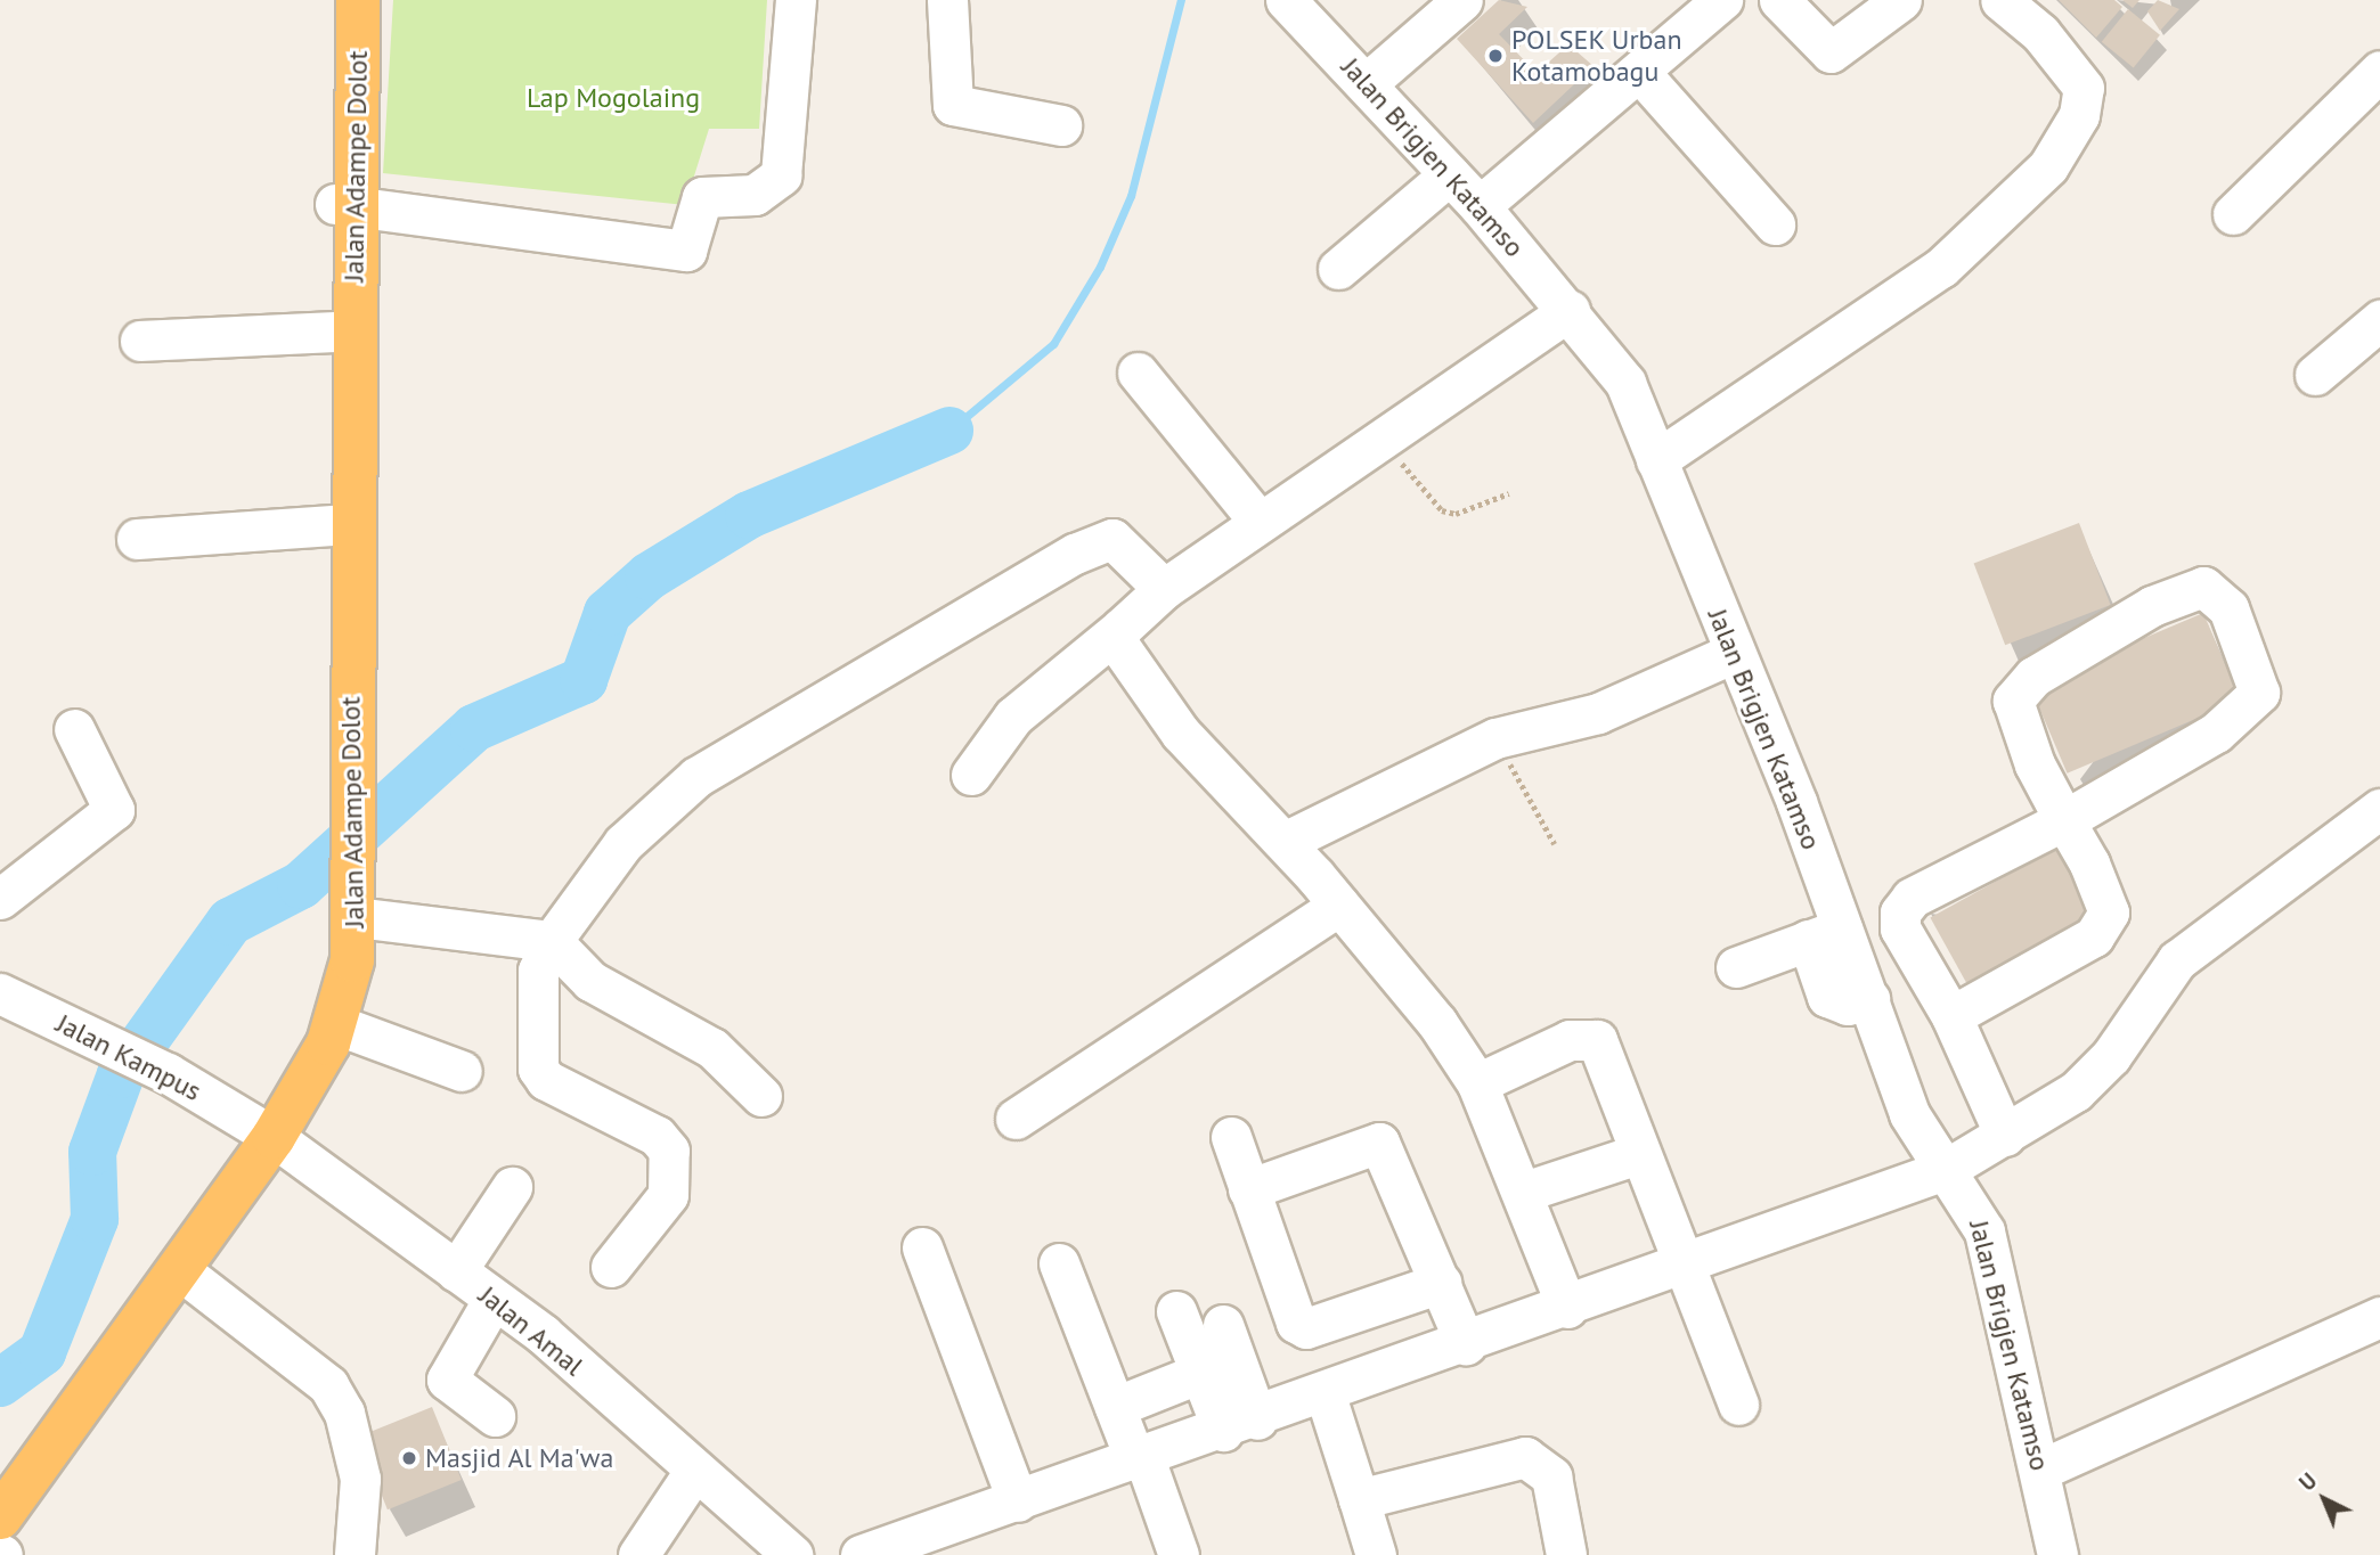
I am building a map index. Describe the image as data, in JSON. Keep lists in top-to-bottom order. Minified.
{"streets":{"highway":["Jalan Adampe Dolot"],"street":["Jalan Brigjen Katamso","Jalan Kampus","Jalan Amal"]},"crossings":[["Jalan Adampe Dolot","Jalan Kampus"],["Jalan Adampe Dolot","Jalan Amal"],["Jalan Kampus","Jalan Amal"]],"parks":["Lap Mogolaing"],"places":["POLSEK Urban Kotamobagu","Masjid Al Ma'wa"],"north":"top left"}
